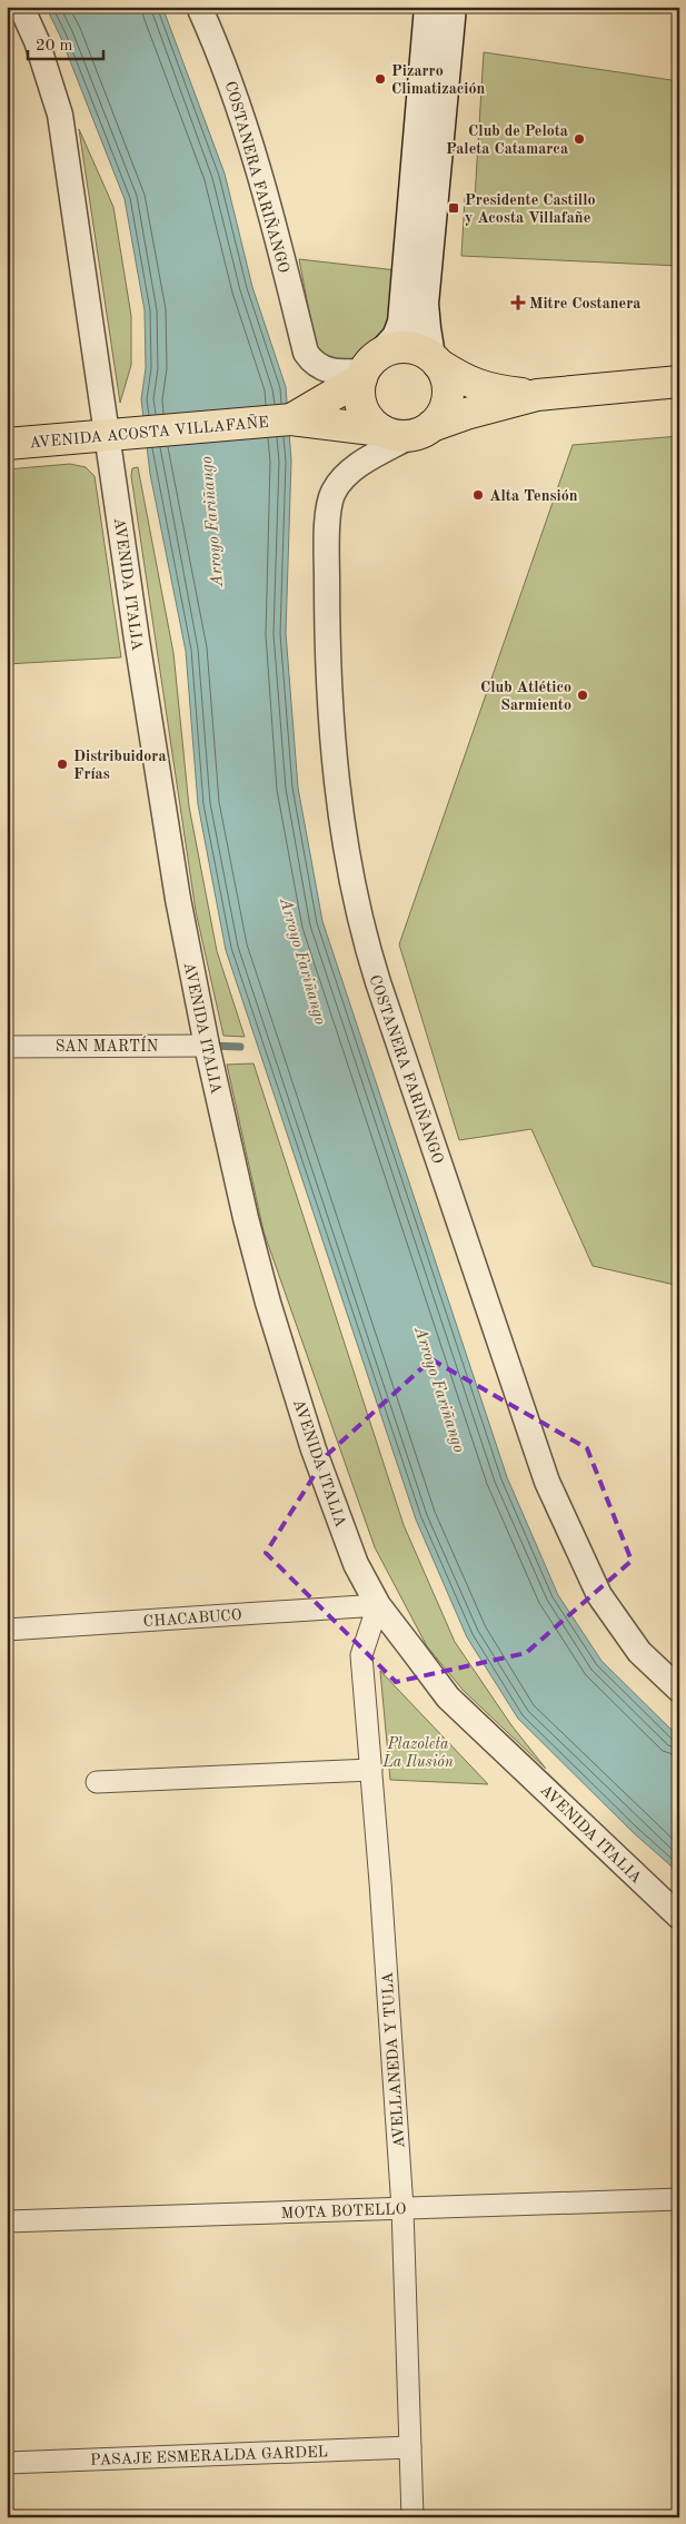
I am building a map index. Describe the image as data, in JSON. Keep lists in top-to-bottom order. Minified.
{"streets":{"main road":["AVENIDA ACOSTA VILLAFAÑE"],"street":["COSTANERA FARIÑANGO","AVENIDA ITALIA","SAN MARTÍN","CHACABUCO","AVELLANEDA Y TULA","MOTA BOTELLO","PASAJE ESMERALDA GARDEL"]},"crossings":[["COSTANERA FARIÑANGO","AVENIDA ACOSTA VILLAFAÑE"],["AVENIDA ACOSTA VILLAFAÑE","AVENIDA ITALIA"],["AVENIDA ITALIA","SAN MARTÍN"],["AVENIDA ITALIA","CHACABUCO"],["AVENIDA ITALIA","AVELLANEDA Y TULA"],["CHACABUCO","AVELLANEDA Y TULA"],["AVELLANEDA Y TULA","MOTA BOTELLO"],["AVELLANEDA Y TULA","PASAJE ESMERALDA GARDEL"]],"water":["Arroyo Fariñango"],"parks":["Plazoleta La Ilusión"],"places":{"other":["Pizarro Climatización","Club de Pelota Paleta Catamarca","Alta Tensión","Club Atlético Sarmiento","Distribuidora Frías"],"transit":["Presidente Castillo y Acosta Villafañe"],"health":["Mitre Costanera"]},"scale_bar":"20 m"}
